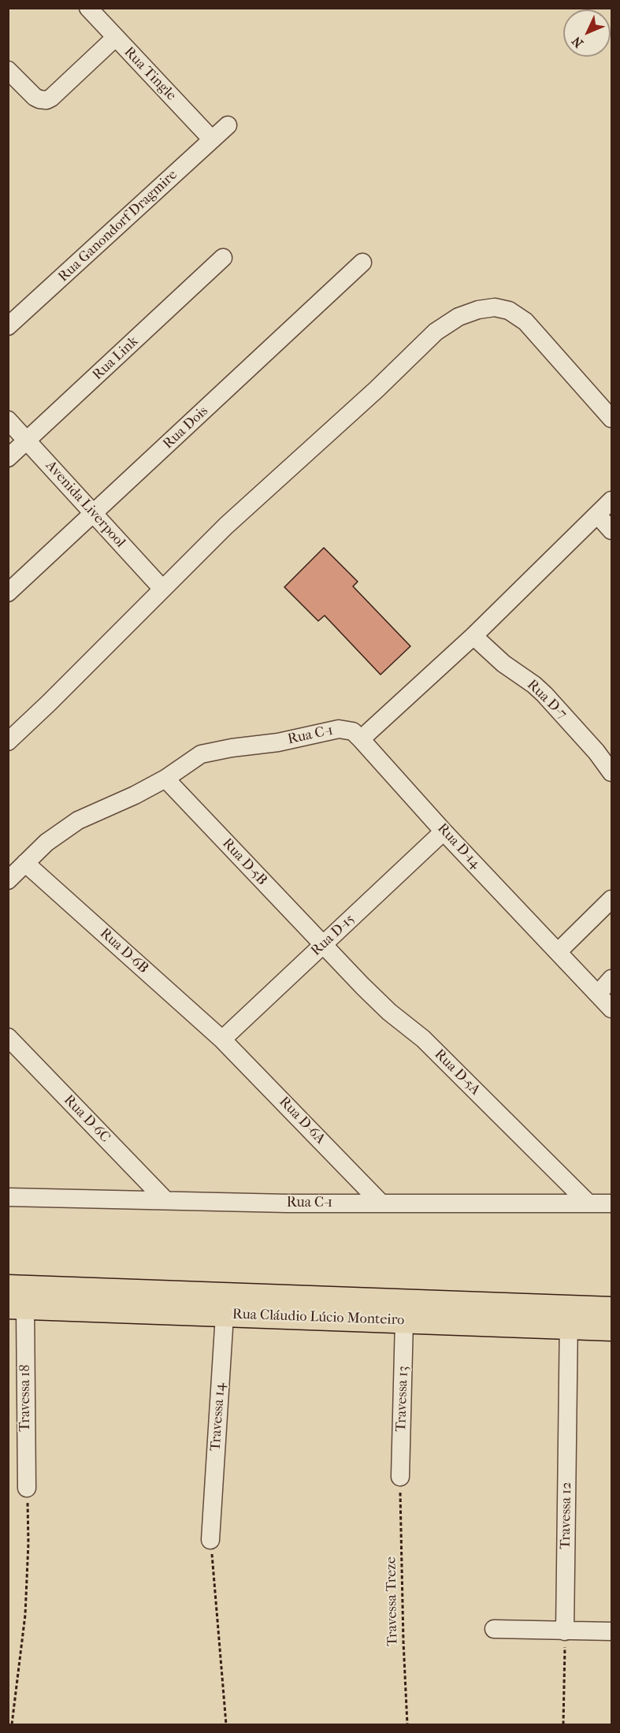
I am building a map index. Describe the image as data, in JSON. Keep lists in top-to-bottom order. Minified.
{"streets":{"main road":["Rua Cláudio Lúcio Monteiro"],"street":["Rua Tingle","Rua Ganondorf Dragmire","Rua Link","Rua Dois","Avenida Liverpool","Rua D-7","Rua C-1","Rua D-14","Rua D-5B","Rua D-15","Rua D-6B","Rua D-5A","Rua D-6C","Rua D-6A","Travessa 18","Travessa 13","Travessa 14","Travessa 12"],"path":["Travessa Treze"]},"crossings":[["Rua Tingle","Rua Ganondorf Dragmire"],["Rua Link","Avenida Liverpool"],["Rua Dois","Avenida Liverpool"],["Rua C-1","Rua D-14"],["Rua C-1","Rua D-5B"],["Rua C-1","Rua D-6B"],["Rua C-1","Rua D-5A"],["Rua C-1","Rua D-6C"],["Rua C-1","Rua D-6A"],["Rua D-14","Rua D-15"],["Rua D-5B","Rua D-15"],["Rua D-5B","Rua D-5A"],["Rua D-15","Rua D-6B"],["Rua D-15","Rua D-5A"],["Rua D-15","Rua D-6A"],["Rua D-6B","Rua D-6A"],["Rua Cláudio Lúcio Monteiro","Travessa 18"],["Rua Cláudio Lúcio Monteiro","Travessa 13"],["Rua Cláudio Lúcio Monteiro","Travessa 14"],["Rua Cláudio Lúcio Monteiro","Travessa 12"],["Travessa 13","Travessa Treze"]],"north":"bottom left"}
